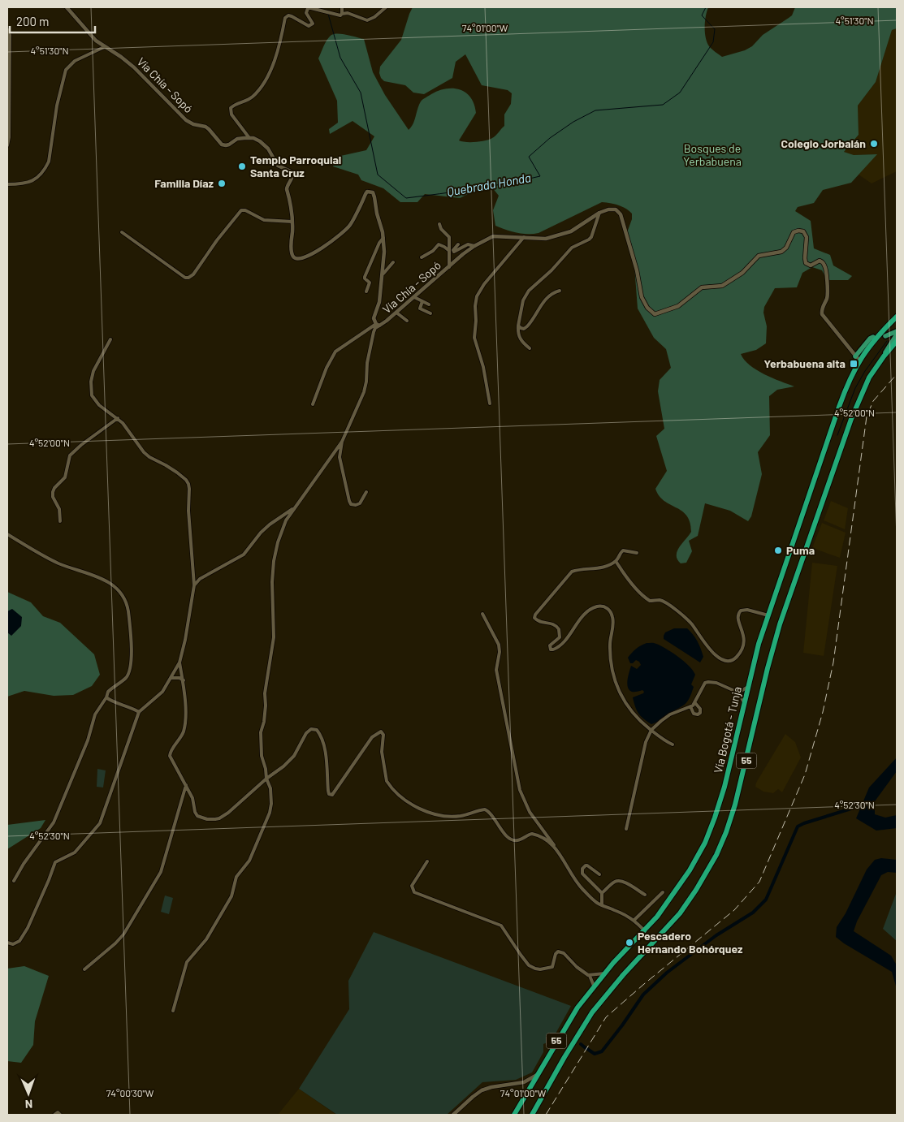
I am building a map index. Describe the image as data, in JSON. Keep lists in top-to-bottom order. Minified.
{"streets":{"highway":["Vía Bogotá - Tunja","55"],"street":["Vía Chía - Sopó"]},"water":["Quebrada Honda"],"parks":["Bosques de Yerbabuena"],"places":{"other":["Colegio Jorbalán","Templo Parroquial Santa Cruz","Familia Díaz","Puma","Pescadero Hernando Bohórquez"],"transit":["Yerbabuena alta"]},"scale_bar":"200 m","north":"bottom","coordinates":["4°51'30\"N","74°01'00\"W","4°52'00\"N","4°52'30\"N","74°00'30\"W"]}
